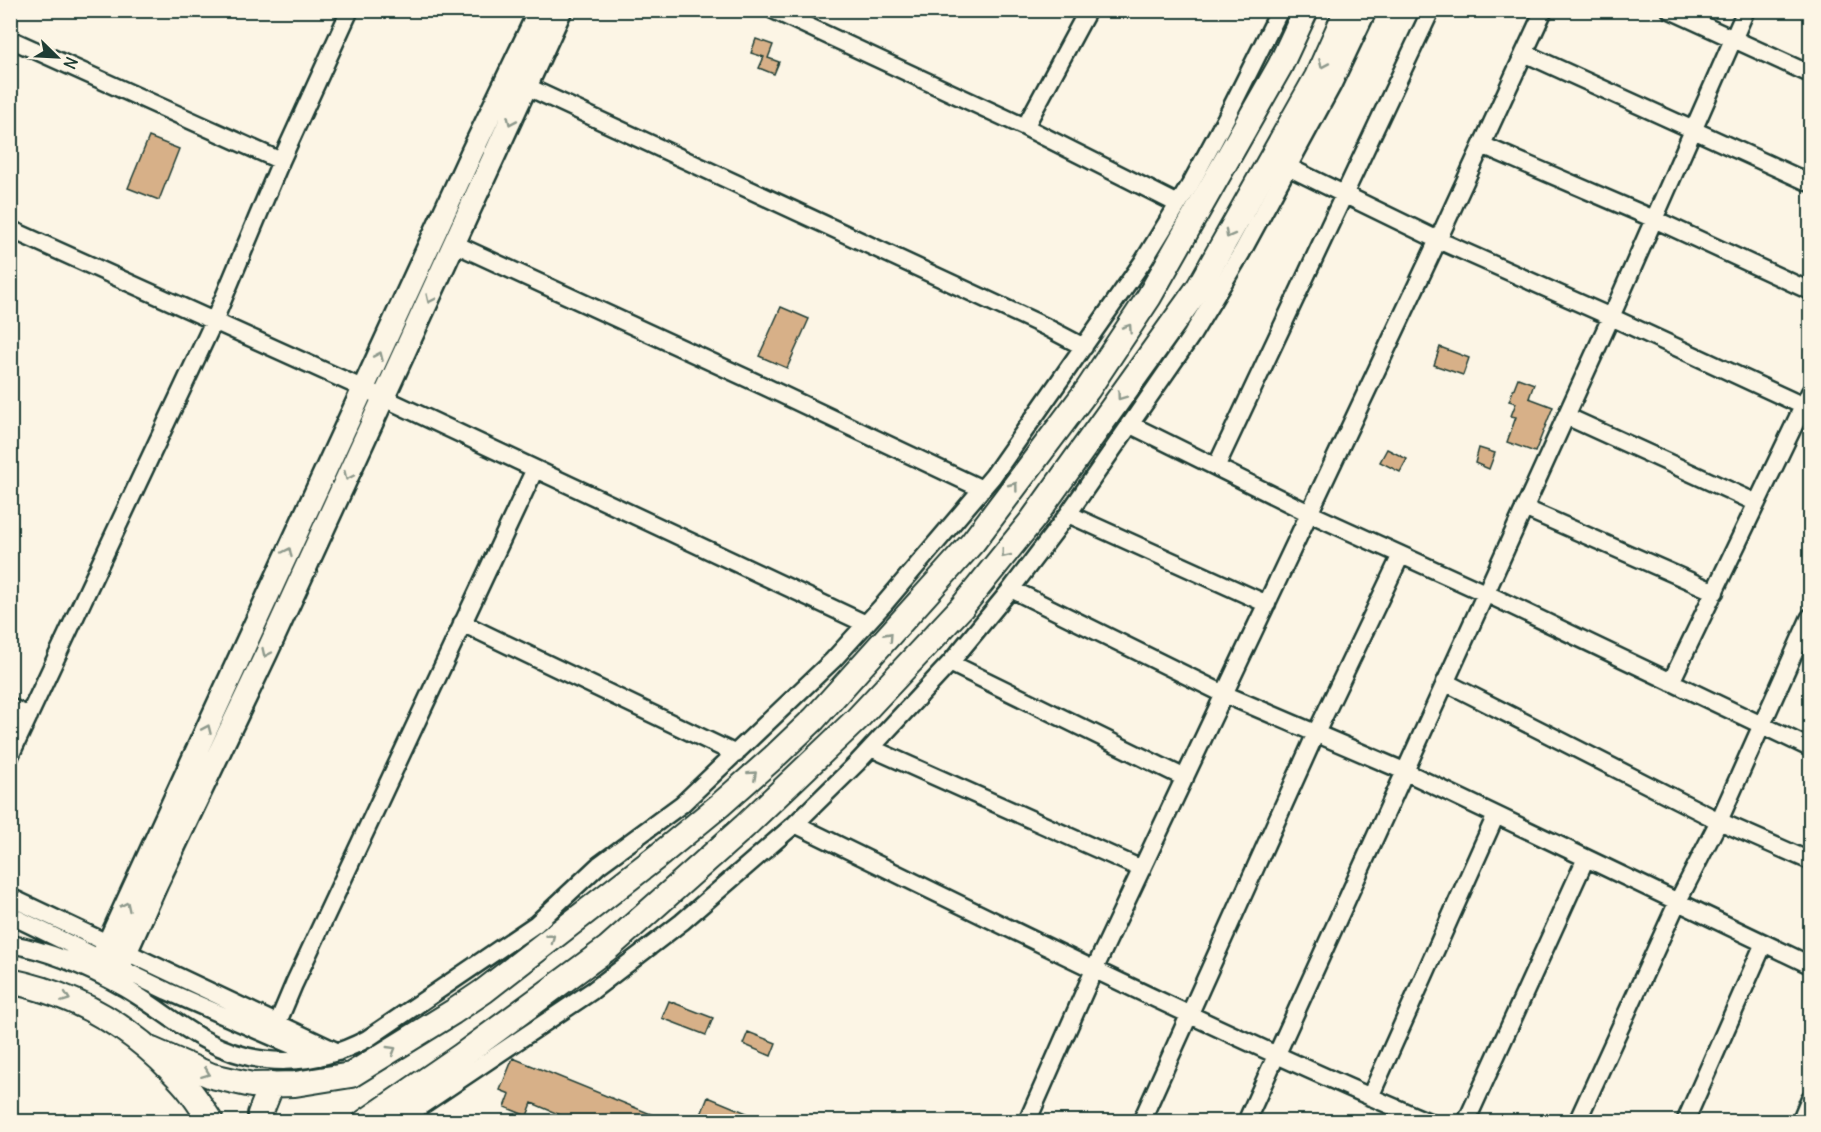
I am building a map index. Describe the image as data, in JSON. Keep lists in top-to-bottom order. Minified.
{"north":"bottom right"}
